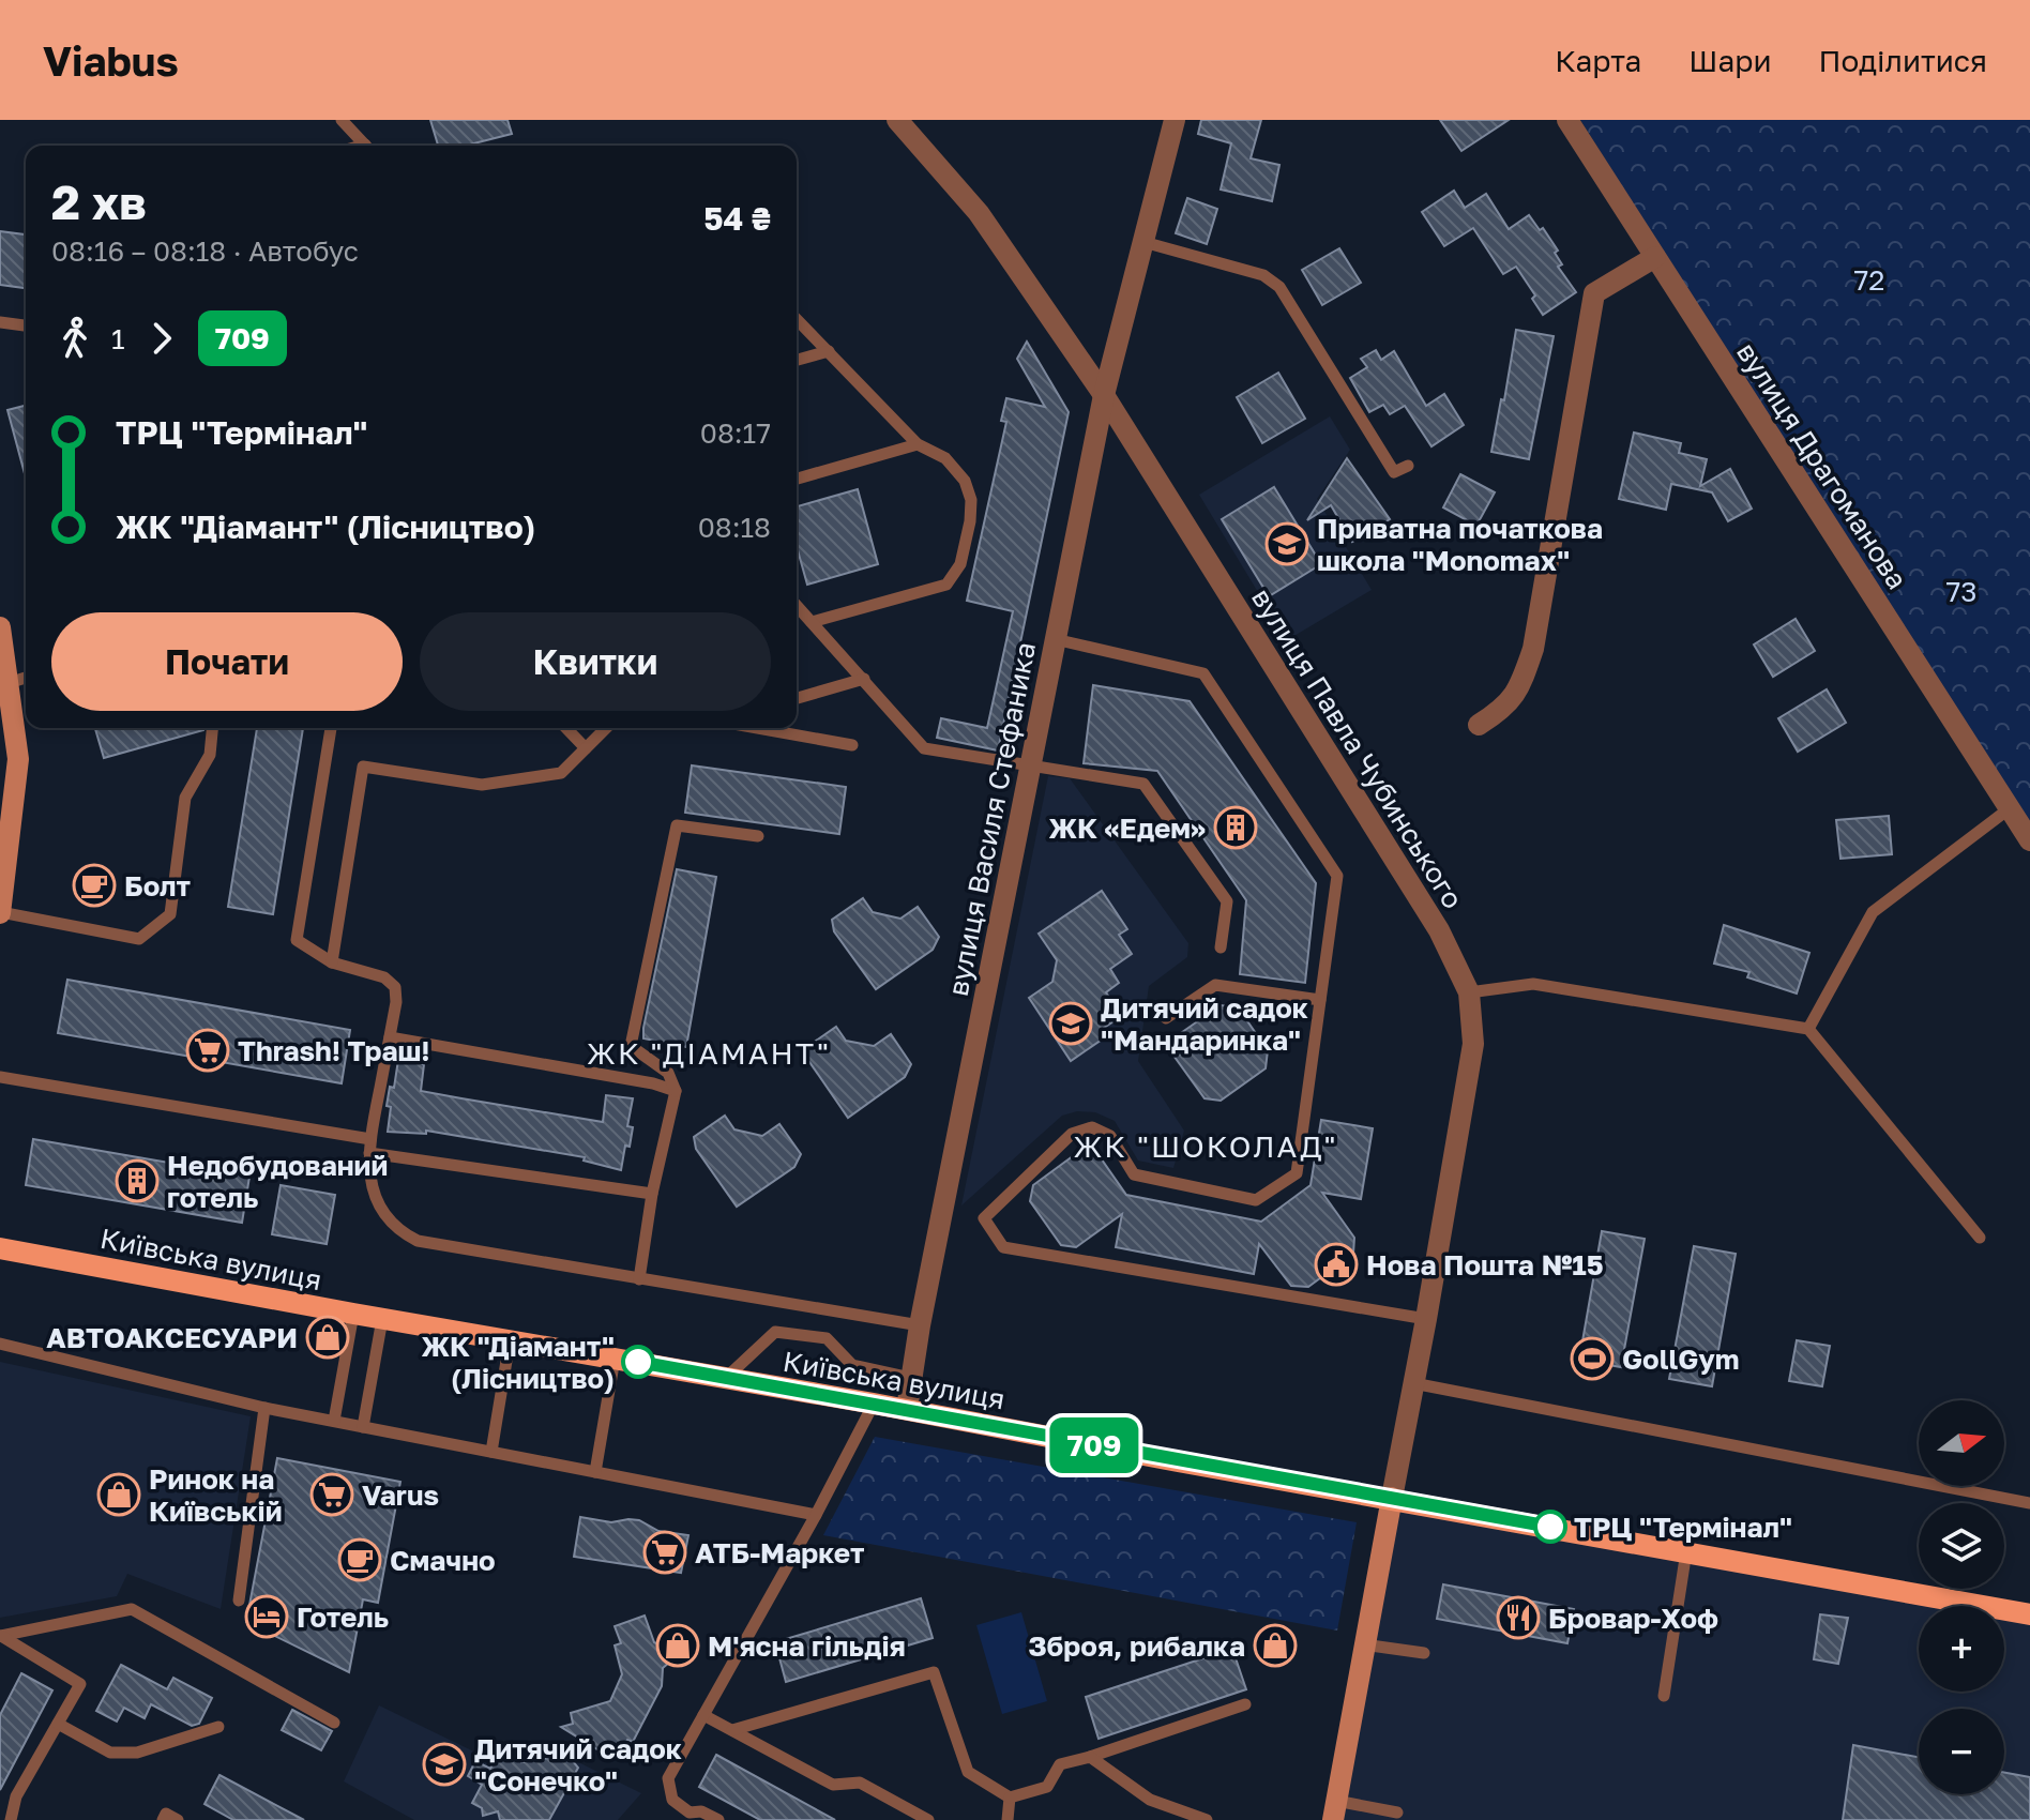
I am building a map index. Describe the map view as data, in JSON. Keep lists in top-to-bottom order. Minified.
{"streets":{"main road":["Київська вулиця"],"street":["вулиця Драгоманова","вулиця Павла Чубинського","вулиця Василя Стефаника"]},"crossings":[["вулиця Павла Чубинського","вулиця Василя Стефаника"],["вулиця Павла Чубинського","Київська вулиця"],["вулиця Василя Стефаника","Київська вулиця"]],"districts":["ЖК \"ДІАМАНТ\"","ЖК \"ШОКОЛАД\""],"parks":["72","73"],"places":{"school or university":["Приватна початкова школа \"Monomax\"","Дитячий садок \"Мандаринка\"","Дитячий садок \"Сонечко\""],"building":["ЖК «Едем»","Недобудований готель"],"cafe":["Болт","Смачно"],"supermarket":["Thrash! Траш!","Varus","АТБ-Маркет"],"public building":["Нова Пошта №15"],"shop":["АВТОАКСЕСУАРИ","Ринок на Київській","М'ясна гільдія","Зброя, рибалка"],"sports":["GollGym"],"other":["ЖК \"Діамант\" (Лісництво)","ТРЦ \"Термінал\""],"hotel":["Готель"],"restaurant":["Бровар-Хоф"]},"lines":["bus line 709"],"north":"right","page":{"header":"Viabus","nav":["Карта","Шари","Поділитися"],"on_map":"709","heading":["2 хв","08:16 – 08:18 · Автобус","54 ₴"],"legs":["1","709"],"list":[{"name":"ТРЦ \"Термінал\"","value":"08:17"},{"name":"ЖК \"Діамант\" (Лісництво)","value":"08:18"}],"buttons":["Почати","Квитки"],"map_buttons":["+","−"]}}
